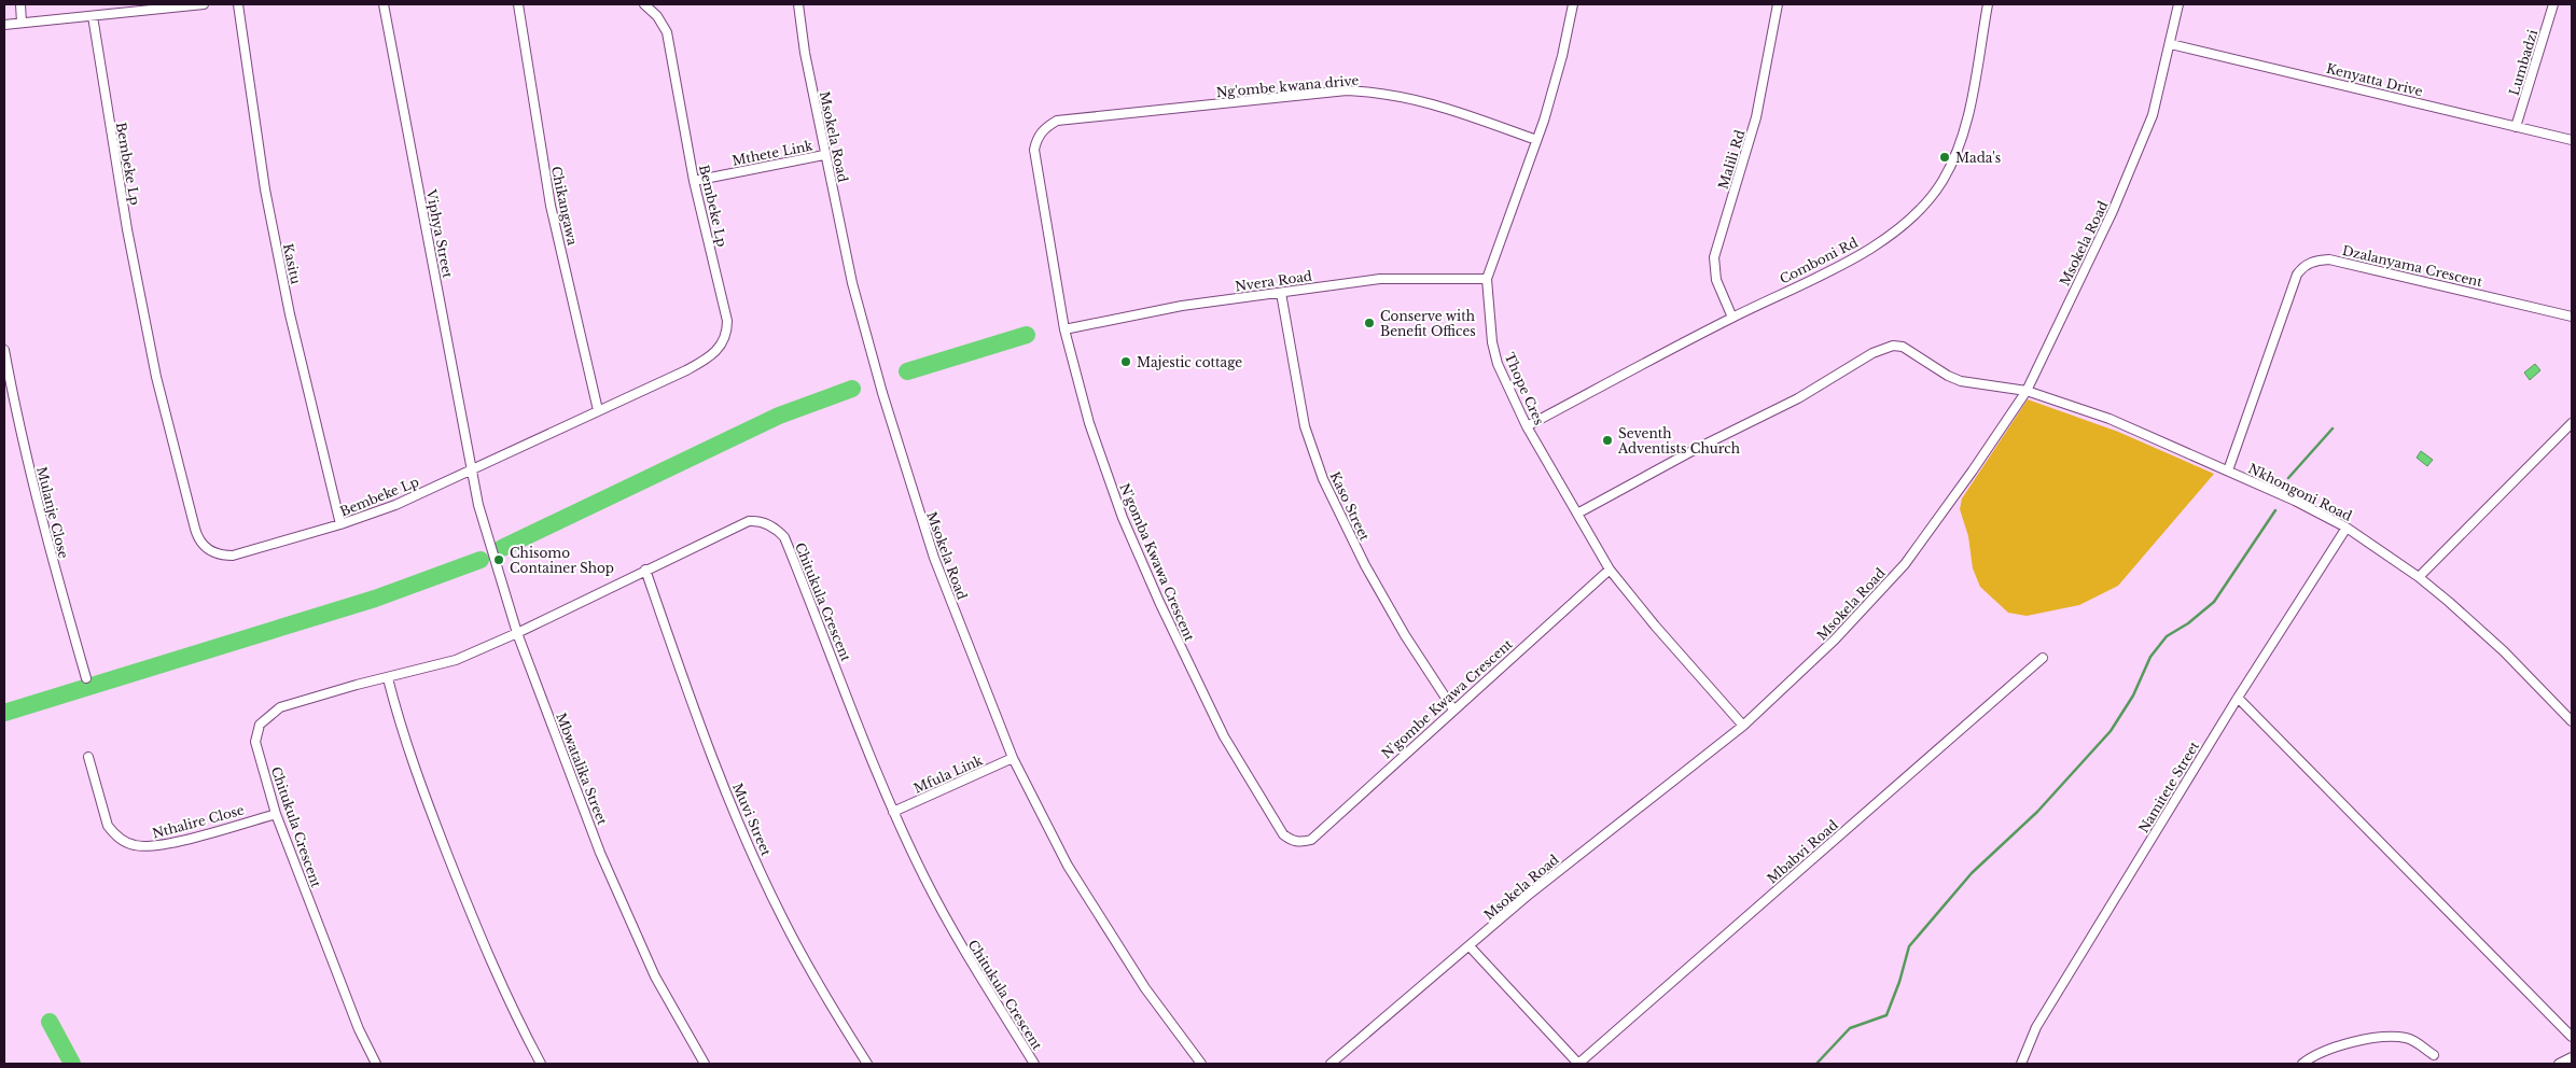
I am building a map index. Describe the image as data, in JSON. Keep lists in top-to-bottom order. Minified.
{"streets":{"street":["Lumbadzi","Kenyatta Drive","Ng'ombe kwana drive","Msokela Road","Mthete Link","Malili Rd","Bembeke Lp","Chikangawa","Viphya Street","Comboni Rd","Kasitu","Dzalanyama Crescent","Nvera Road","Thope Cres","Nkhongoni Road","Kaso Street","Mulanje Close","N'gomba Kwawa Crescent","Chitukula Crescent","N'gombe Kwawa Crescent","Mbwatalika Street","Mfula Link","Namitete Street","Muvi Street","Nthalire Close","Mbabvi Road"]},"crossings":[["Lumbadzi","Kenyatta Drive"],["Kenyatta Drive","Msokela Road"],["Ng'ombe kwana drive","Thope Cres"],["Ng'ombe kwana drive","N'gomba Kwawa Crescent"],["Msokela Road","Mthete Link"],["Msokela Road","Thope Cres"],["Msokela Road","Nkhongoni Road"],["Msokela Road","Mfula Link"],["Mthete Link","Bembeke Lp"],["Malili Rd","Comboni Rd"],["Bembeke Lp","Chikangawa"],["Bembeke Lp","Viphya Street"],["Bembeke Lp","Kasitu"],["Bembeke Lp","Mbwatalika Street"],["Viphya Street","Mbwatalika Street"],["Comboni Rd","Thope Cres"],["Dzalanyama Crescent","Nkhongoni Road"],["Nvera Road","Thope Cres"],["Nvera Road","Kaso Street"],["Nvera Road","N'gomba Kwawa Crescent"],["Thope Cres","Nkhongoni Road"],["Thope Cres","N'gombe Kwawa Crescent"],["Nkhongoni Road","Namitete Street"],["Kaso Street","N'gombe Kwawa Crescent"],["N'gomba Kwawa Crescent","N'gombe Kwawa Crescent"],["Chitukula Crescent","Mbwatalika Street"],["Chitukula Crescent","Mfula Link"],["Chitukula Crescent","Muvi Street"],["Chitukula Crescent","Nthalire Close"]],"places":["Mada's","Conserve with Benefit Offices","Majestic cottage","Seventh Adventists Church","Chisomo Container Shop"]}
